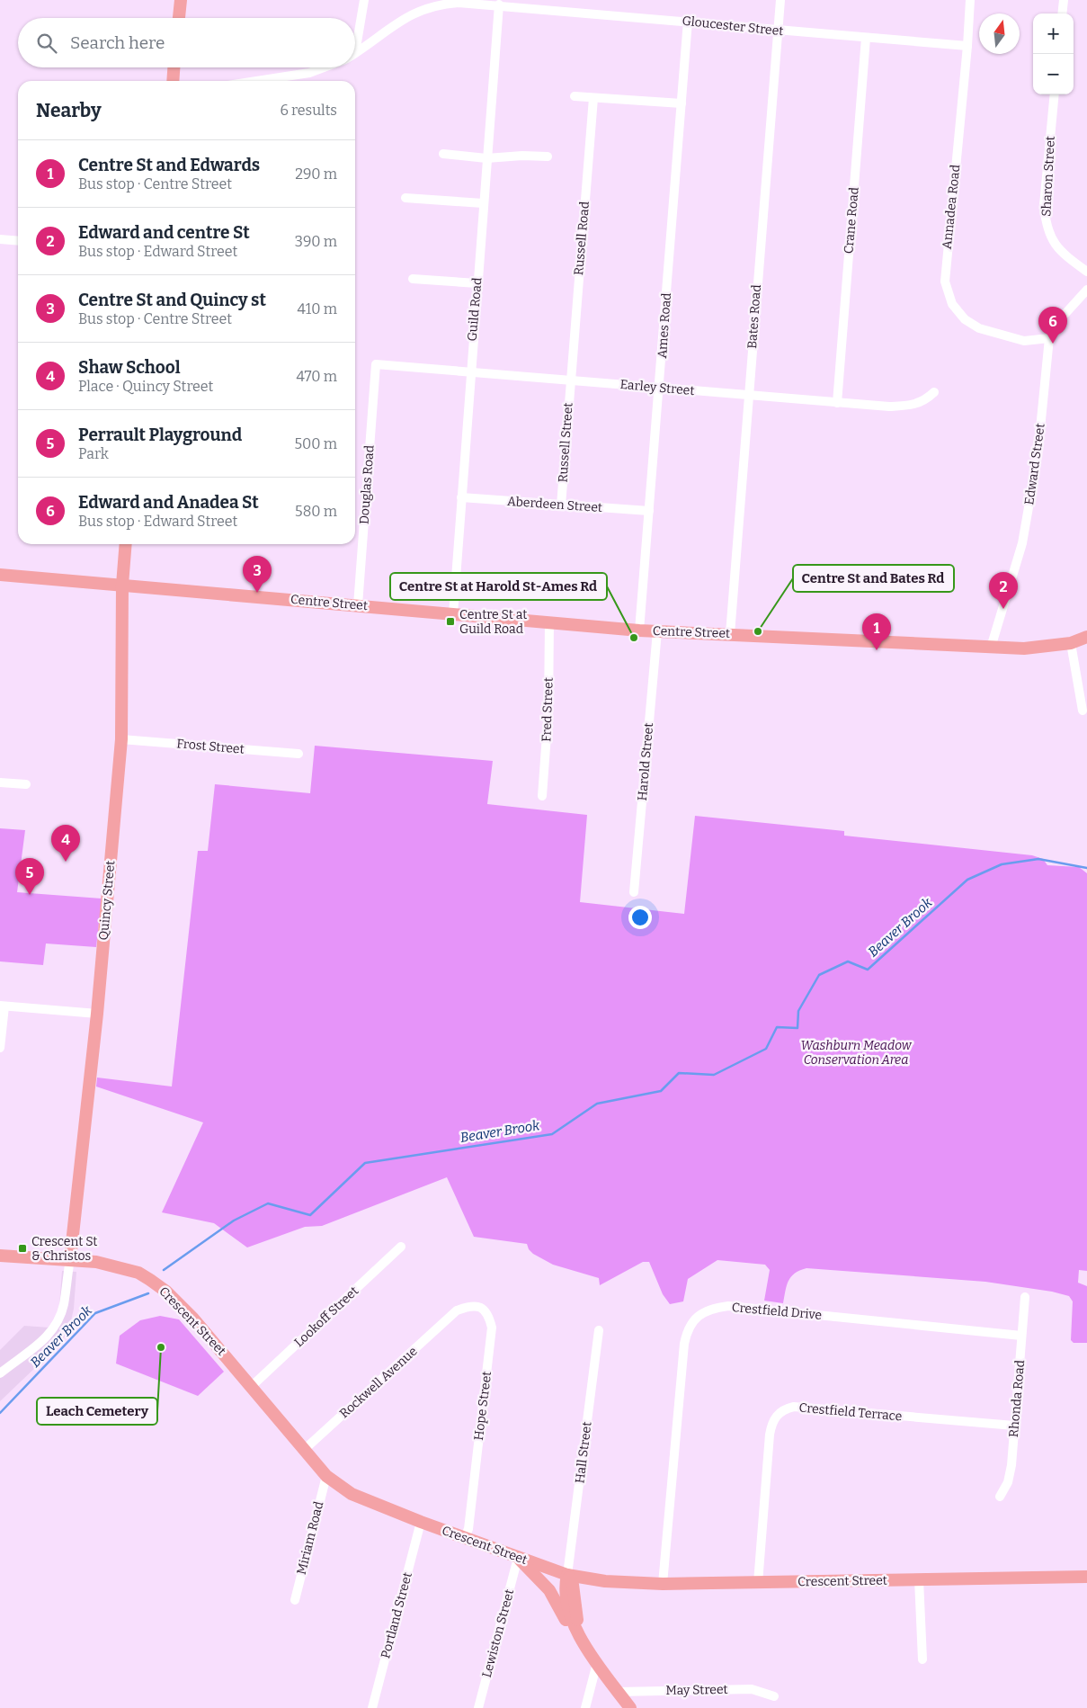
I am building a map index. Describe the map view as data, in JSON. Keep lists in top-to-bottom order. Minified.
{"streets":{"main road":["Centre Street","Quincy Street","Crescent Street"],"street":["Gloucester Street","Sharon Street","Annadea Road","Crane Road","Russell Road","Guild Road","Bates Road","Ames Road","Earley Street","Russell Street","Edward Street","Douglas Road","Aberdeen Street","Fred Street","Frost Street","Harold Street","Crestfield Drive","Lookoff Street","Rockwell Avenue","Rhonda Road","Hope Street","Crestfield Terrace","Hall Street","Miriam Road","Portland Street","Lewiston Street","May Street"]},"crossings":[["Gloucester Street","Annadea Road"],["Gloucester Street","Crane Road"],["Gloucester Street","Guild Road"],["Gloucester Street","Bates Road"],["Gloucester Street","Ames Road"],["Annadea Road","Edward Street"],["Crane Road","Earley Street"],["Russell Road","Earley Street"],["Russell Road","Russell Street"],["Guild Road","Earley Street"],["Guild Road","Aberdeen Street"],["Guild Road","Centre Street"],["Bates Road","Earley Street"],["Bates Road","Centre Street"],["Ames Road","Earley Street"],["Ames Road","Aberdeen Street"],["Ames Road","Centre Street"],["Earley Street","Russell Street"],["Earley Street","Douglas Road"],["Russell Street","Aberdeen Street"],["Edward Street","Centre Street"],["Douglas Road","Centre Street"],["Centre Street","Fred Street"],["Centre Street","Harold Street"],["Centre Street","Quincy Street"],["Frost Street","Quincy Street"],["Quincy Street","Crescent Street"],["Crestfield Drive","Crescent Street"],["Crestfield Drive","Rhonda Road"],["Lookoff Street","Crescent Street"],["Crescent Street","Rockwell Avenue"],["Crescent Street","Hope Street"],["Crescent Street","Crestfield Terrace"],["Crescent Street","Hall Street"],["Crescent Street","Miriam Road"],["Crescent Street","Portland Street"],["Crescent Street","Lewiston Street"],["Rockwell Avenue","Hope Street"],["Rhonda Road","Crestfield Terrace"]],"water":["Beaver Brook"],"parks":["Washburn Meadow Conservation Area"],"places":{"transit":["Centre St at Guild Road","Crescent St & Christos"],"other":["Centre St and Bates Rd","Centre St at Harold St-Ames Rd","Leach Cemetery"]},"north":"top","page":{"map_buttons":["+","−"],"search":"Search here","heading":["Nearby","6 results"],"list":[{"mark":"1","name":"Centre St and Edwards","note":"Bus stop · Centre Street","value":"290 m"},{"mark":"2","name":"Edward and centre St","note":"Bus stop · Edward Street","value":"390 m"},{"mark":"3","name":"Centre St and Quincy st","note":"Bus stop · Centre Street","value":"410 m"},{"mark":"4","name":"Shaw School","note":"Place · Quincy Street","value":"470 m"},{"mark":"5","name":"Perrault Playground","note":"Park","value":"500 m"},{"mark":"6","name":"Edward and Anadea St","note":"Bus stop · Edward Street","value":"580 m"}],"pins":["6","3","2","1","4","5"]}}
